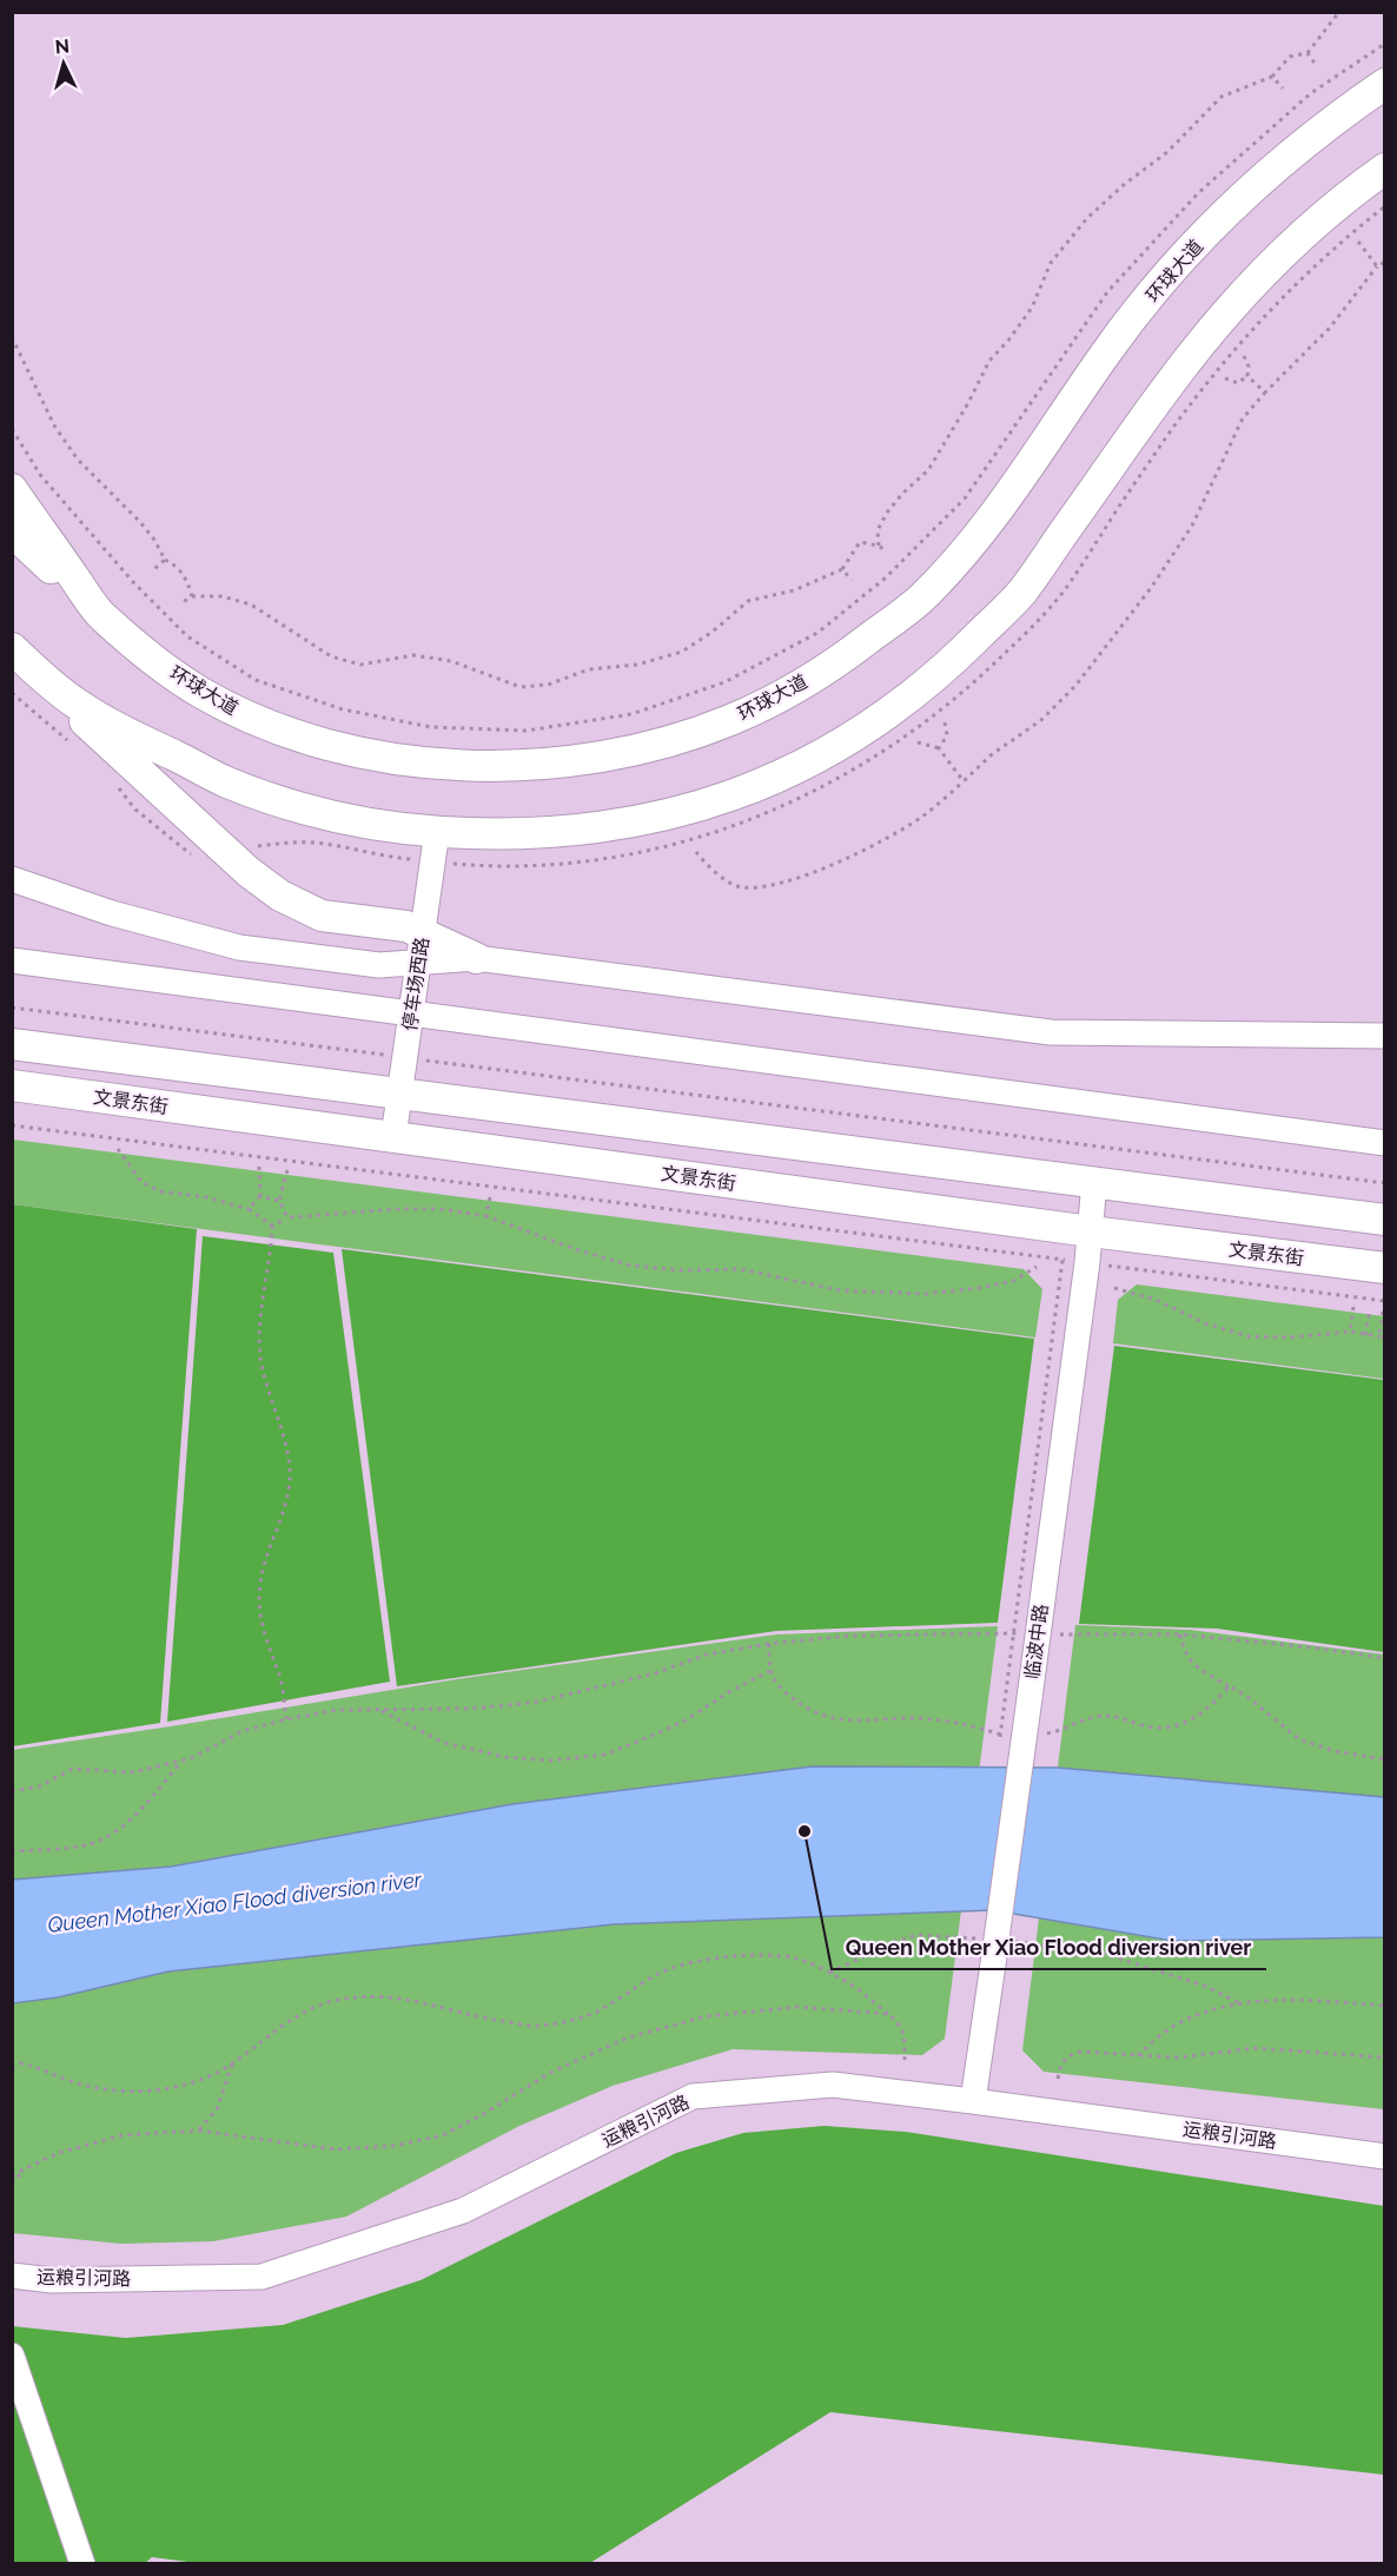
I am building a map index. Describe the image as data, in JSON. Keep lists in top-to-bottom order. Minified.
{"streets":{"main road":["环球大道","文景东街"],"street":["停车场西路","临波中路","运粮引河路"]},"crossings":[["停车场西路","文景东街"],["文景东街","临波中路"],["临波中路","运粮引河路"]],"water":["Queen Mother Xiao Flood diversion river"],"places":["Queen Mother Xiao Flood diversion river"],"north":"top"}
